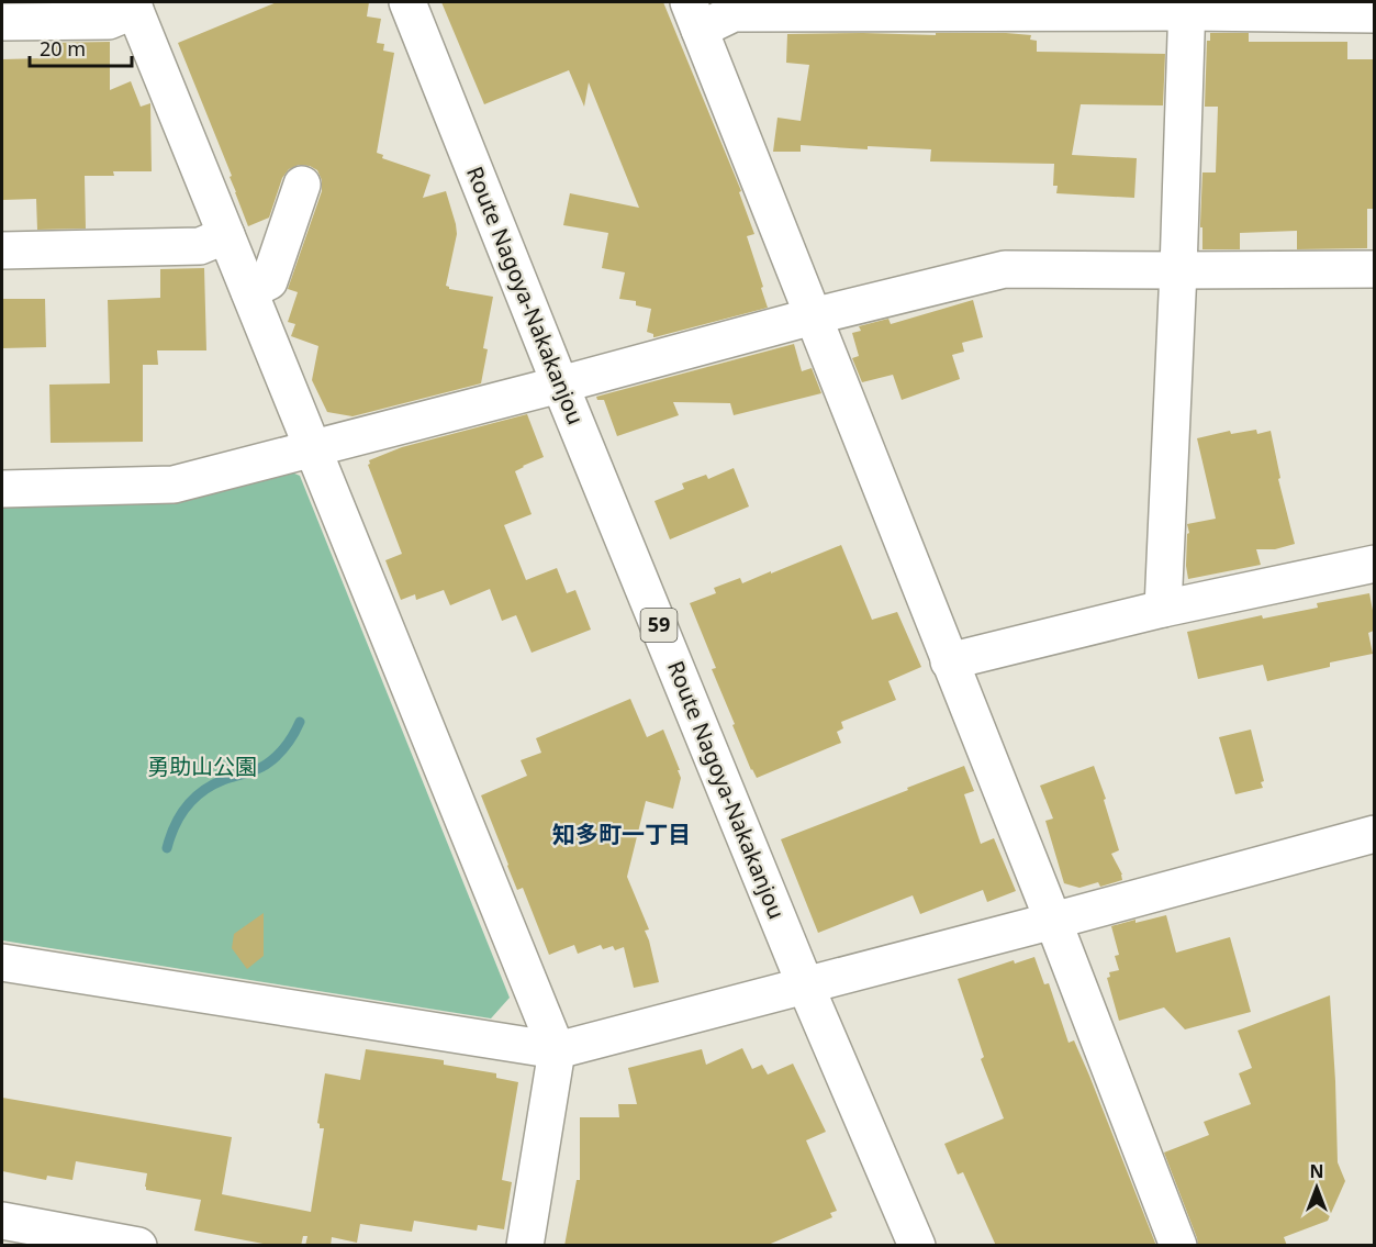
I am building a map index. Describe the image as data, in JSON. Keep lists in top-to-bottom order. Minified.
{"streets":{"street":["Route Nagoya-Nakakanjou","59"]},"districts":["知多町一丁目"],"parks":["勇助山公園"],"scale_bar":"20 m","north":"top"}
